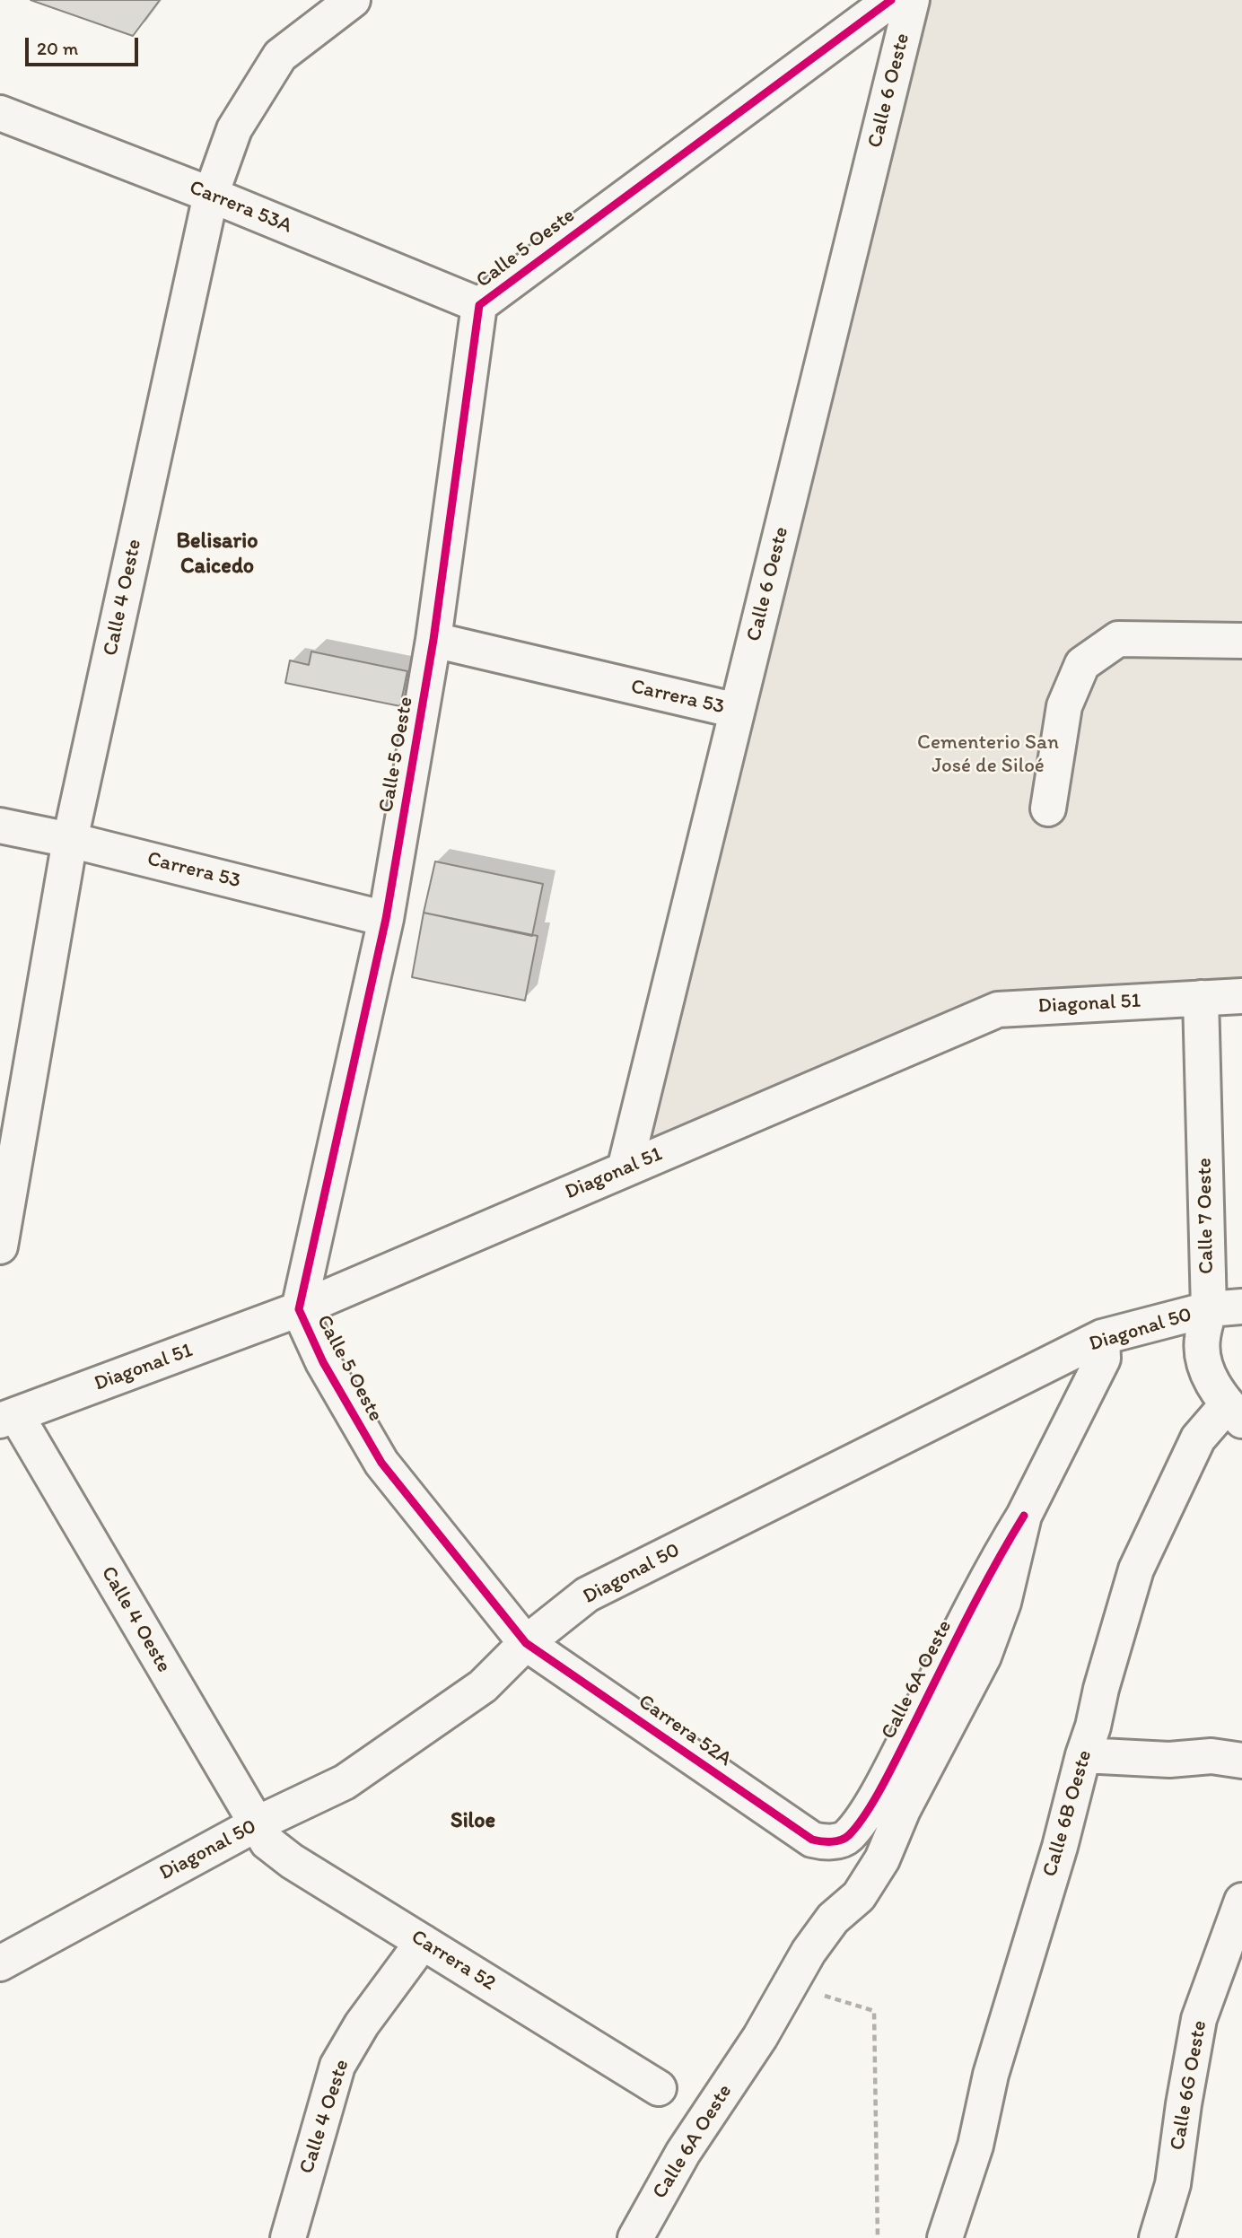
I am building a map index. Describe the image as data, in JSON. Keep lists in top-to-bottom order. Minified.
{"streets":{"street":["Calle 6 Oeste","Carrera 53A","Calle 5 Oeste","Calle 4 Oeste","Carrera 53","Diagonal 51","Calle 7 Oeste","Diagonal 50","Calle 6A Oeste","Carrera 52A","Calle 6B Oeste","Carrera 52","Calle 6G Oeste"]},"crossings":[["Calle 6 Oeste","Carrera 53"],["Calle 6 Oeste","Diagonal 51"],["Carrera 53A","Calle 5 Oeste"],["Carrera 53A","Calle 4 Oeste"],["Calle 5 Oeste","Carrera 53"],["Calle 5 Oeste","Diagonal 51"],["Calle 5 Oeste","Diagonal 50"],["Calle 5 Oeste","Carrera 52A"],["Calle 4 Oeste","Carrera 53"],["Calle 4 Oeste","Diagonal 51"],["Calle 4 Oeste","Diagonal 50"],["Calle 4 Oeste","Carrera 52"],["Diagonal 51","Calle 7 Oeste"],["Calle 7 Oeste","Diagonal 50"],["Calle 7 Oeste","Calle 6B Oeste"],["Diagonal 50","Calle 6A Oeste"],["Diagonal 50","Carrera 52A"],["Diagonal 50","Carrera 52"],["Calle 6A Oeste","Carrera 52A"]],"districts":["Belisario Caicedo","Siloe"],"parks":["Cementerio San José de Siloé"],"scale_bar":"20 m"}
